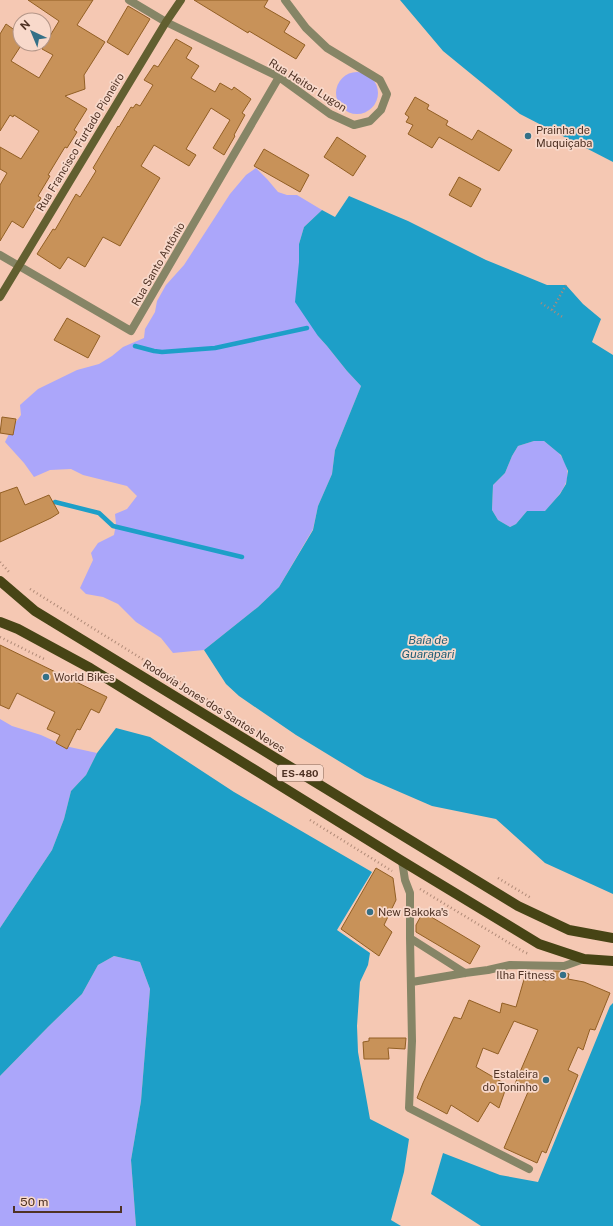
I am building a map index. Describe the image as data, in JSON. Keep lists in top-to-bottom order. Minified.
{"streets":{"main road":["Rodovia Jones dos Santos Neves","ES-480"],"street":["Rua Heitor Lugon","Rua Francisco Furtado Pioneiro","Rua Santo Antônio"]},"crossings":[["Rua Heitor Lugon","Rua Francisco Furtado Pioneiro"],["Rua Heitor Lugon","Rua Santo Antônio"],["Rua Francisco Furtado Pioneiro","Rua Santo Antônio"]],"water":["Baía de Guarapari"],"places":["Prainha de Muquiçaba","World Bikes","New Bakoka's","Ilha Fitness","Estaleira do Toninho"],"scale_bar":"50 m","north":"top left"}
